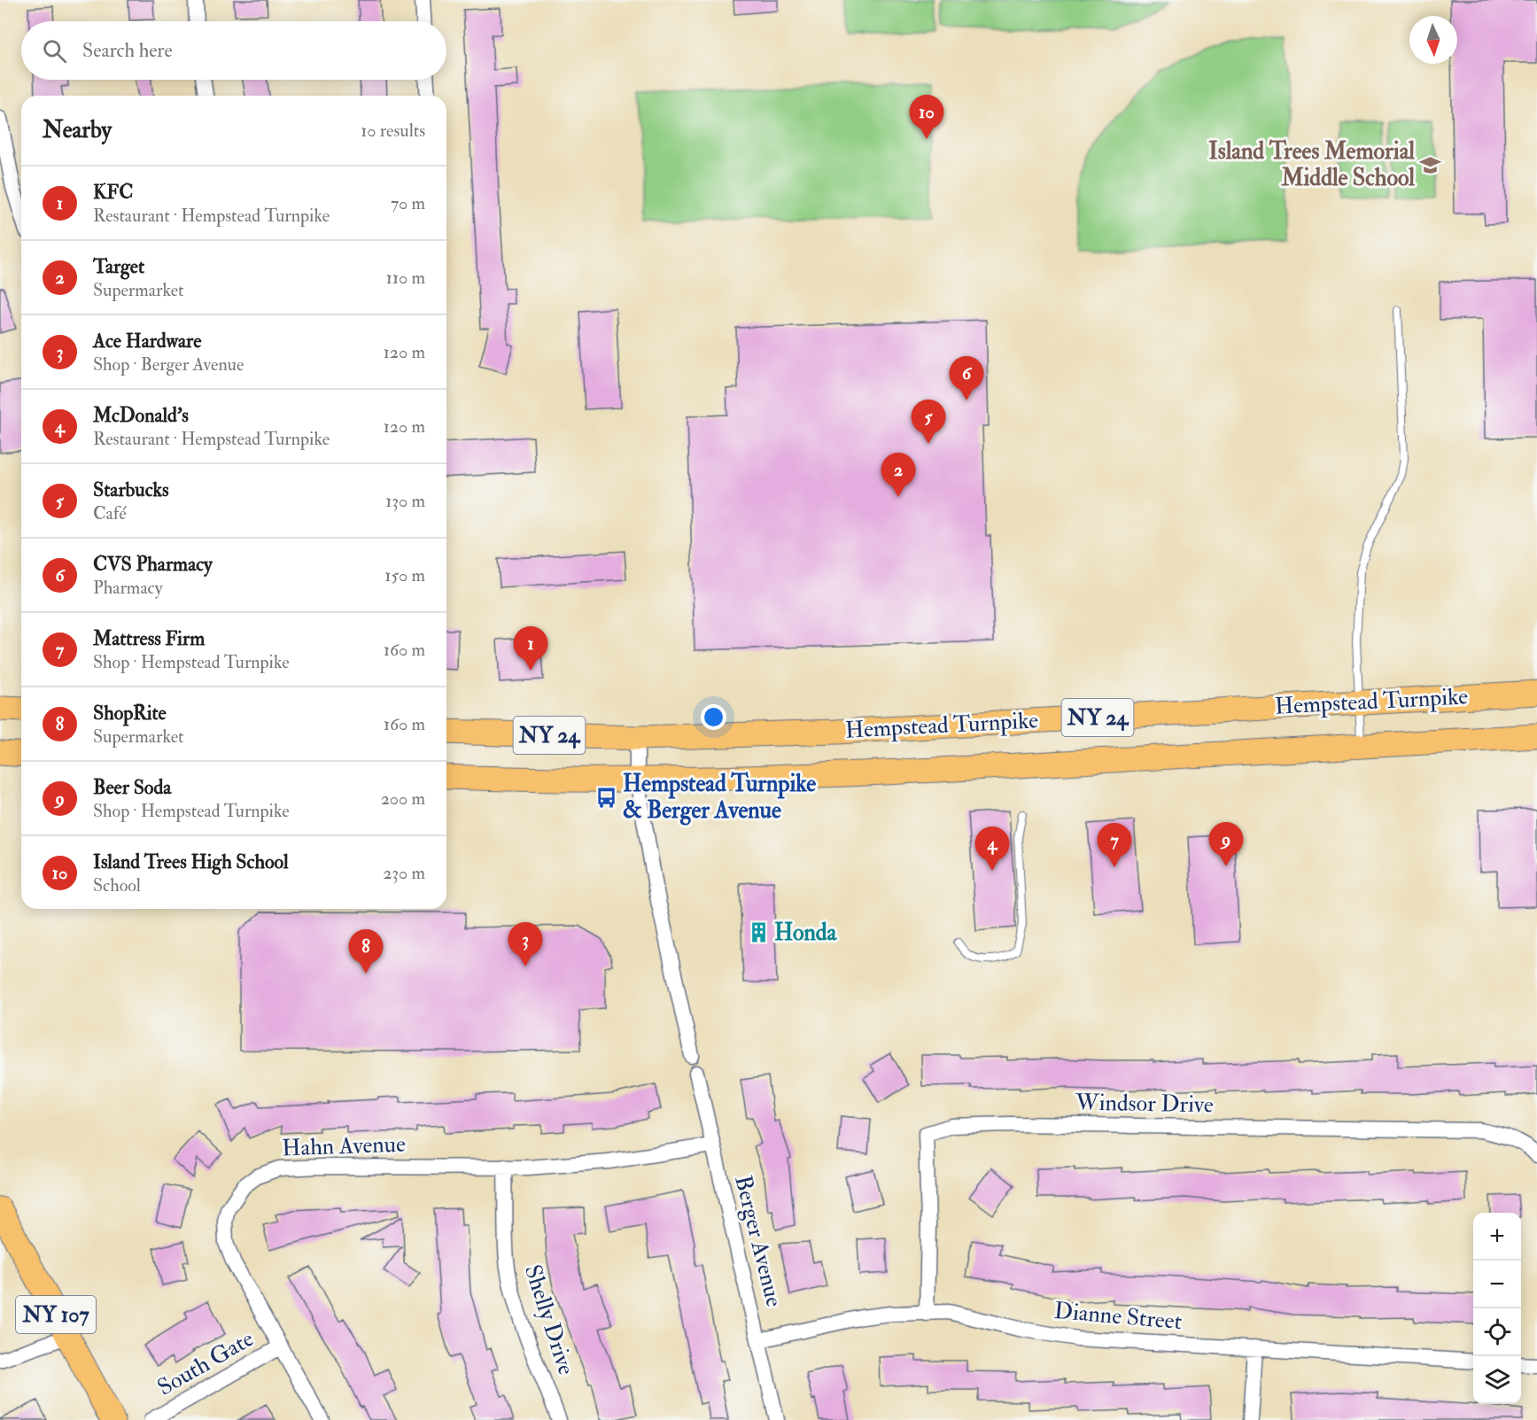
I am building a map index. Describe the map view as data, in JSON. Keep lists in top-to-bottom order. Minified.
{"streets":{"main road":["Hempstead Turnpike","NY 24","NY 107"],"street":["Windsor Drive","Hahn Avenue","Berger Avenue","Dianne Street","Shelly Drive","South Gate"]},"crossings":[["Windsor Drive","Dianne Street"],["Hahn Avenue","Berger Avenue"],["Hahn Avenue","Shelly Drive"],["Hahn Avenue","South Gate"],["Berger Avenue","Dianne Street"]],"places":{"school or university":["Island Trees Memorial Middle School"],"bus stop":["Hempstead Turnpike & Berger Avenue"],"building":["Honda"]},"north":"bottom","page":{"search":"Search here","pins":["10","6","5","2","1","9","7","4","3","8"],"heading":["Nearby","10 results"],"list":[{"mark":"1","name":"KFC","note":"Restaurant · Hempstead Turnpike","value":"70 m"},{"mark":"2","name":"Target","note":"Supermarket","value":"110 m"},{"mark":"3","name":"Ace Hardware","note":"Shop · Berger Avenue","value":"120 m"},{"mark":"4","name":"McDonald's","note":"Restaurant · Hempstead Turnpike","value":"120 m"},{"mark":"5","name":"Starbucks","note":"Café","value":"130 m"},{"mark":"6","name":"CVS Pharmacy","note":"Pharmacy","value":"150 m"},{"mark":"7","name":"Mattress Firm","note":"Shop · Hempstead Turnpike","value":"160 m"},{"mark":"8","name":"ShopRite","note":"Supermarket","value":"160 m"},{"mark":"9","name":"Beer Soda","note":"Shop · Hempstead Turnpike","value":"200 m"},{"mark":"10","name":"Island Trees High School","note":"School","value":"230 m"}],"map_buttons":["+","−"]}}
